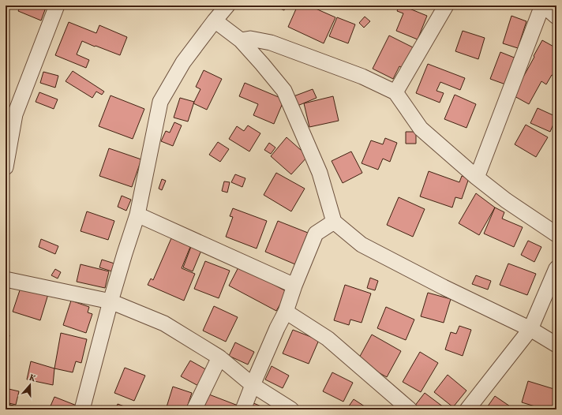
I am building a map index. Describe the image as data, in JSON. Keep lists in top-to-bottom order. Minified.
{"north":"top"}
